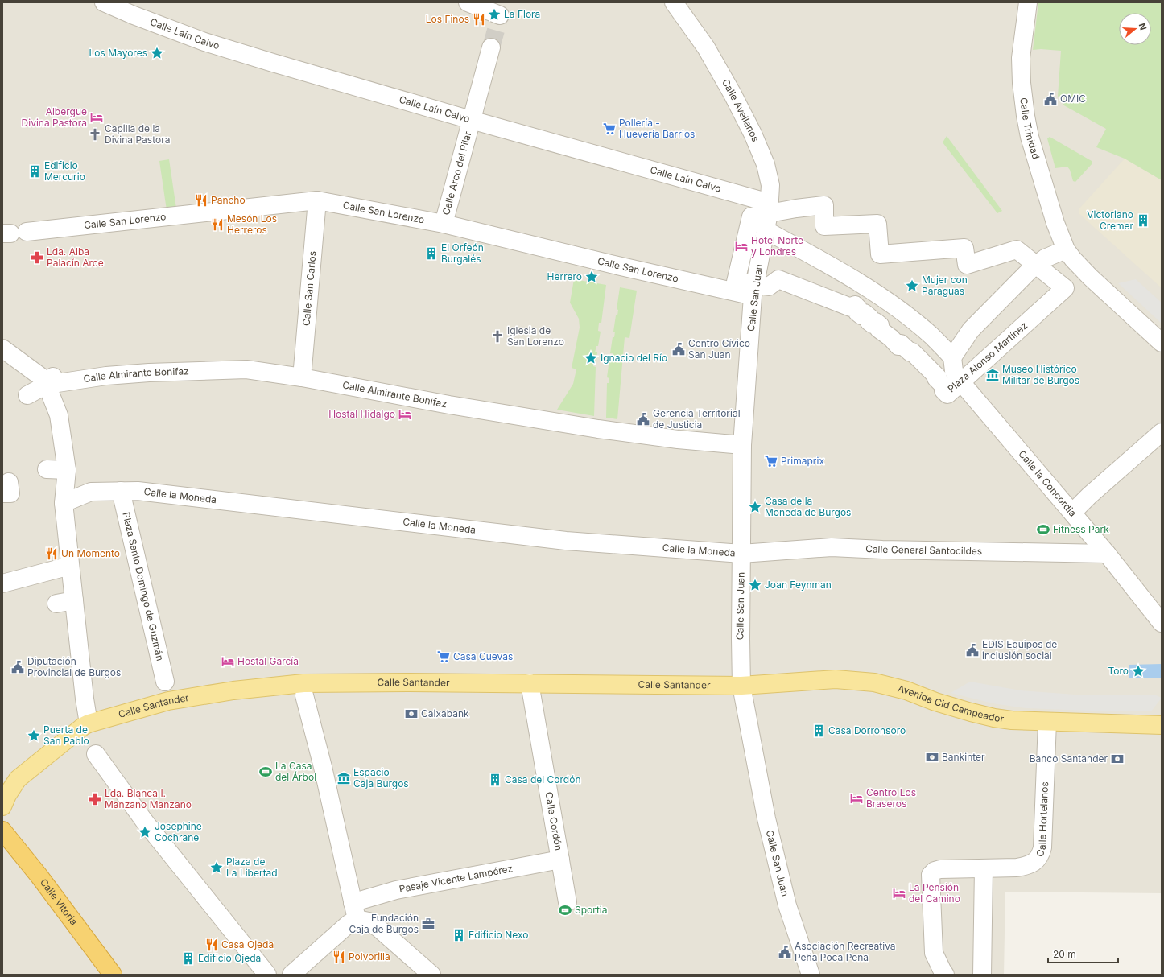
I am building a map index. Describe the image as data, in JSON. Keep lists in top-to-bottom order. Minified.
{"streets":{"highway":["Calle Vitoria"],"main road":["Calle Santander","Avenida Cid Campeador"],"street":["Calle Laín Calvo","Calle Avellanos","Calle Trinidad","Calle Arco del Pilar","Calle San Lorenzo","Calle San Carlos","Calle San Juan","Plaza Alonso Martínez","Calle Almirante Bonifaz","Calle la Concordia","Calle la Moneda","Calle General Santocildes","Plaza Santo Domingo de Guzmán","Calle Hortelanos","Calle Cordón","Pasaje Vicente Lampérez"]},"crossings":[["Calle Laín Calvo","Calle Avellanos"],["Calle Laín Calvo","Calle Arco del Pilar"],["Calle Laín Calvo","Plaza Alonso Martínez"],["Calle Avellanos","Calle San Juan"],["Calle Avellanos","Plaza Alonso Martínez"],["Calle Arco del Pilar","Calle San Lorenzo"],["Calle San Lorenzo","Calle San Carlos"],["Calle San Lorenzo","Calle San Juan"],["Calle San Lorenzo","Plaza Alonso Martínez"],["Calle San Carlos","Calle Almirante Bonifaz"],["Calle San Juan","Plaza Alonso Martínez"],["Calle San Juan","Calle Almirante Bonifaz"],["Calle San Juan","Calle la Moneda"],["Calle San Juan","Calle General Santocildes"],["Calle San Juan","Calle Santander"],["Calle San Juan","Avenida Cid Campeador"],["Plaza Alonso Martínez","Calle la Concordia"],["Calle la Concordia","Calle General Santocildes"],["Calle la Moneda","Calle General Santocildes"],["Calle la Moneda","Plaza Santo Domingo de Guzmán"],["Calle Santander","Avenida Cid Campeador"],["Calle Santander","Calle Cordón"],["Avenida Cid Campeador","Calle Hortelanos"],["Calle Cordón","Pasaje Vicente Lampérez"]],"places":{"place":["La Flora","Los Mayores","Herrero","Mujer con Paraguas","Ignacio del Río","Casa de la Moneda de Burgos","Joan Feynman","Toro","Puerta de San Pablo","Josephine Cochrane","Plaza de La Libertad"],"restaurant":["Los Finos","Pancho","Mesón Los Herreros","Un Momento","Casa Ojeda","Polvorilla"],"public building":["OMIC","Centro Cívico San Juan","Gerencia Territorial de Justicia","EDIS Equipos de inclusión social","Diputación Provincial de Burgos","Asociación Recreativa Peña Poca Pena"],"hotel":["Albergue Divina Pastora","Hotel Norte y Londres","Hostal Hidalgo","Hostal García","Centro Los Braseros","La Pensión del Camino"],"supermarket":["Pollería - Huevería Barrios","Primaprix","Casa Cuevas"],"church":["Capilla de la Divina Pastora","Iglesia de San Lorenzo"],"building":["Edificio Mercurio","Victoriano Cremer","El Orfeón Burgalés","Casa Dorronsoro","Casa del Cordón","Edificio Nexo","Edificio Ojeda"],"pharmacy":["Lda. Alba Palacín Arce","Lda. Blanca I. Manzano Manzano"],"museum":["Museo Histórico Militar de Burgos","Espacio Caja Burgos"],"sports":["Fitness Park","La Casa del Árbol","Sportia"],"bank":["Caixabank","Bankinter","Banco Santander"],"office":["Fundación Caja de Burgos"]},"scale_bar":"20 m","north":"right"}
